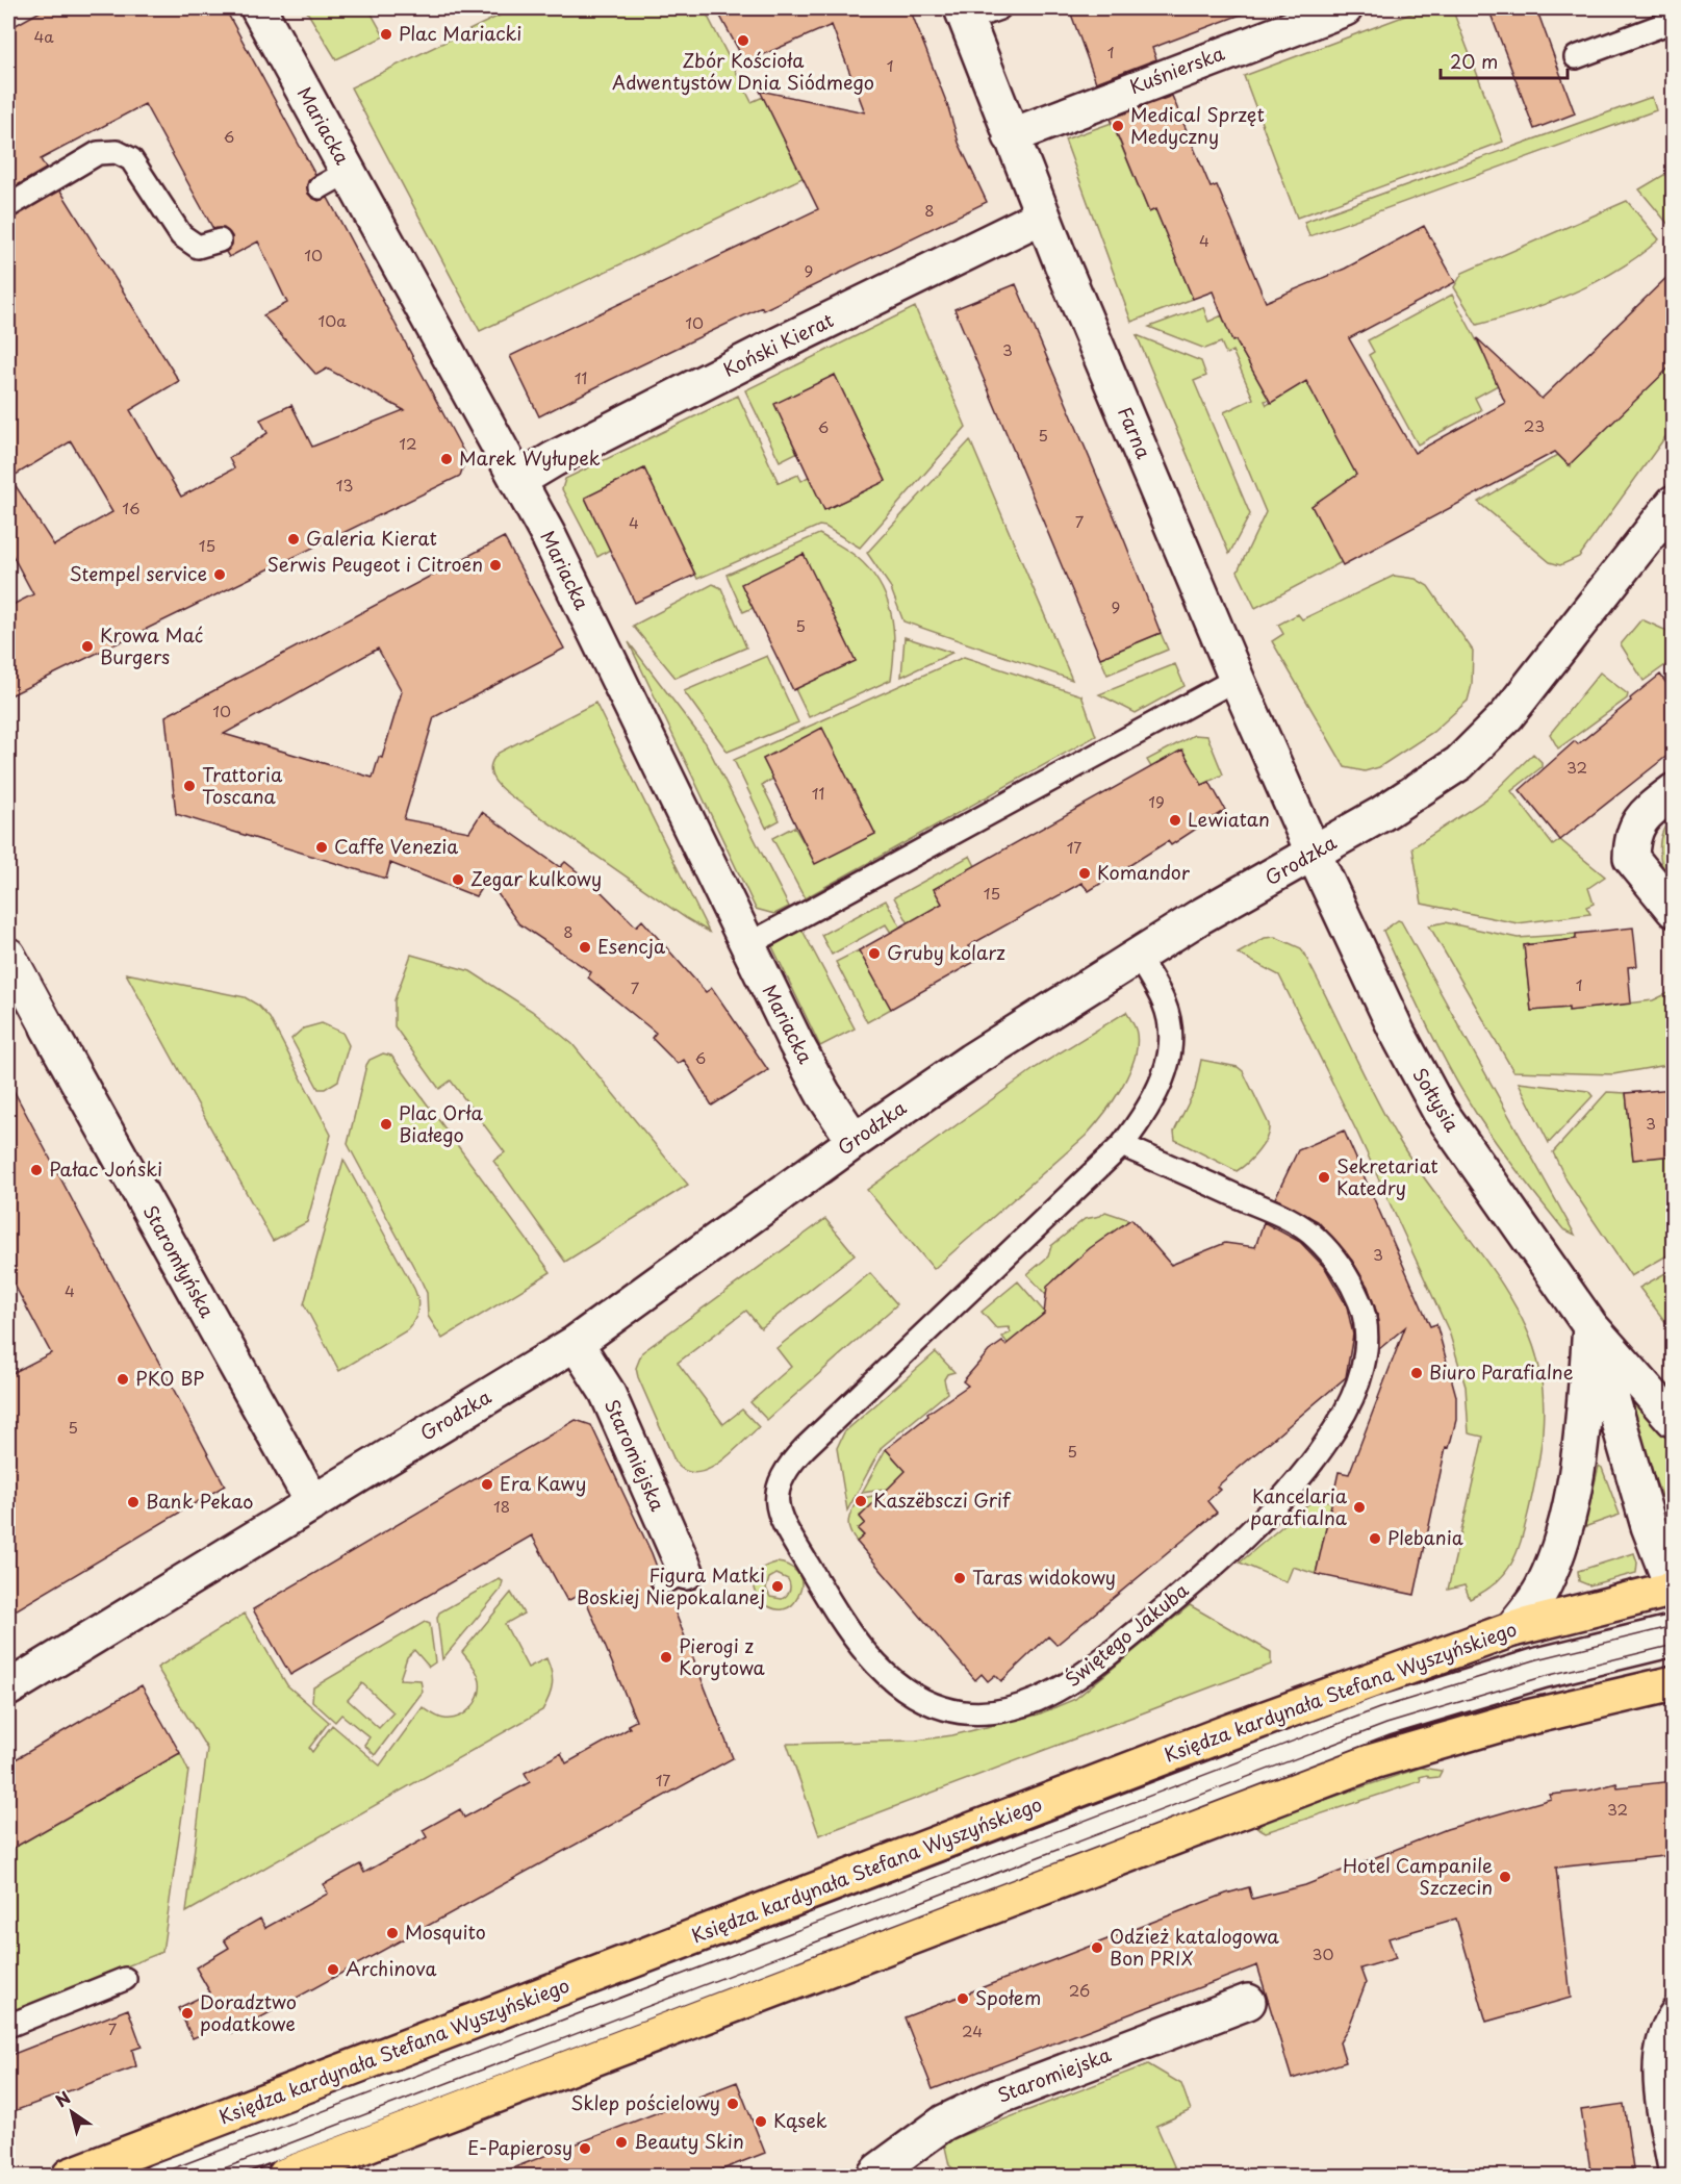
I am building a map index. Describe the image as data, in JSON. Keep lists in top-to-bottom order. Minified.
{"streets":{"main road":["Księdza kardynała Stefana Wyszyńskiego"],"street":["Kuśnierska","Mariacka","Koński Kierat","Farna","Grodzka","Sołtysia","Staromłyńska","Staromiejska"],"lane":["Świętego Jakuba"]},"crossings":[["Kuśnierska","Farna"],["Mariacka","Koński Kierat"],["Mariacka","Grodzka"],["Koński Kierat","Farna"],["Farna","Grodzka"],["Farna","Sołtysia"],["Grodzka","Sołtysia"],["Grodzka","Staromłyńska"],["Grodzka","Staromiejska"],["Grodzka","Świętego Jakuba"],["Sołtysia","Księdza kardynała Stefana Wyszyńskiego"]],"places":["Plac Mariacki","Zbór Kościoła Adwentystów Dnia Siódmego","Medical Sprzęt Medyczny","Marek Wyłupek","Galeria Kierat","Serwis Peugeot i Citroen","Stempel service","Krowa Mać Burgers","Trattoria Toscana","Lewiatan","Caffe Venezia","Komandor","Zegar kulkowy","Esencja","Gruby kolarz","Plac Orła Białego","Pałac Joński","Sekretariat Katedry","Biuro Parafialne","PKO BP","Era Kawy","Kaszëbsczi Grif","Bank Pekao","Kancelaria parafialna","Plebania","Taras widokowy","Figura Matki Boskiej Niepokalanej","Pierogi z Korytowa","Hotel Campanile Szczecin","Mosquito","Odzież katalogowa Bon PRIX","Archinova","Społem","Doradztwo podatkowe","Sklep pościelowy","Kąsek","Beauty Skin","E-Papierosy"],"house_numbers":["4a","1","1","6","8","4","10","9","10a","10","3","11","23","6","5","12","13","16","7","4","15","9","5","10","32","11","19","17","15","8","1","7","6","3","3","4","5","5","18","17","32","30","26","7","24"],"scale_bar":"20 m","north":"top left"}
